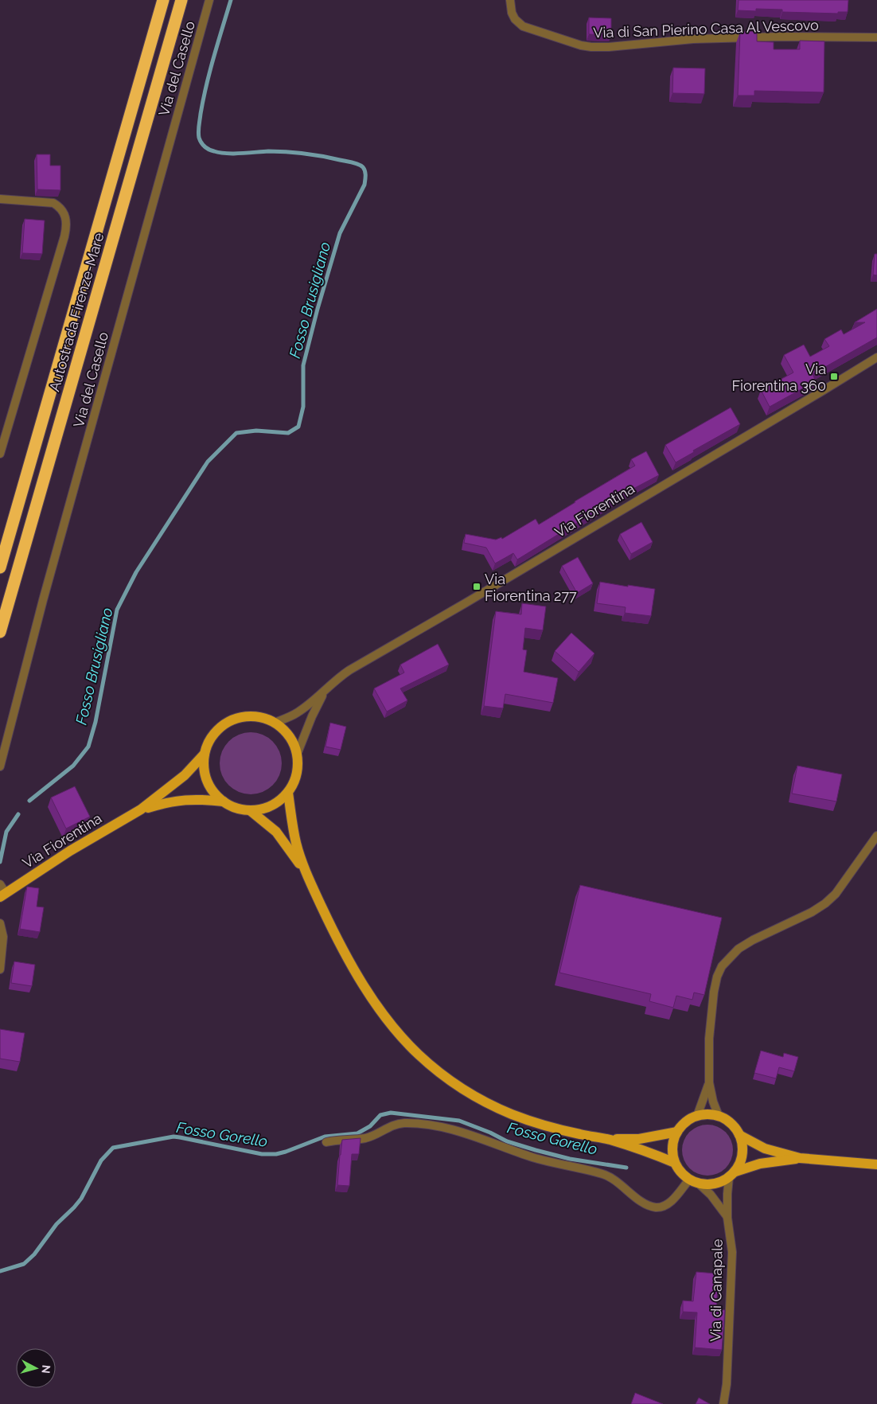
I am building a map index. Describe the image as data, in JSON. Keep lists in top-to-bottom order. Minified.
{"streets":{"highway":["Autostrada Firenze-Mare"],"main road":["Via Fiorentina"],"street":["Via di San Pierino Casa Al Vescovo","Via del Casello","Via di Canapale"]},"water":["Fosso Brusigliano","Fosso Gorello"],"places":{"transit":["Via Fiorentina 360","Via Fiorentina 277"]},"north":"right"}
